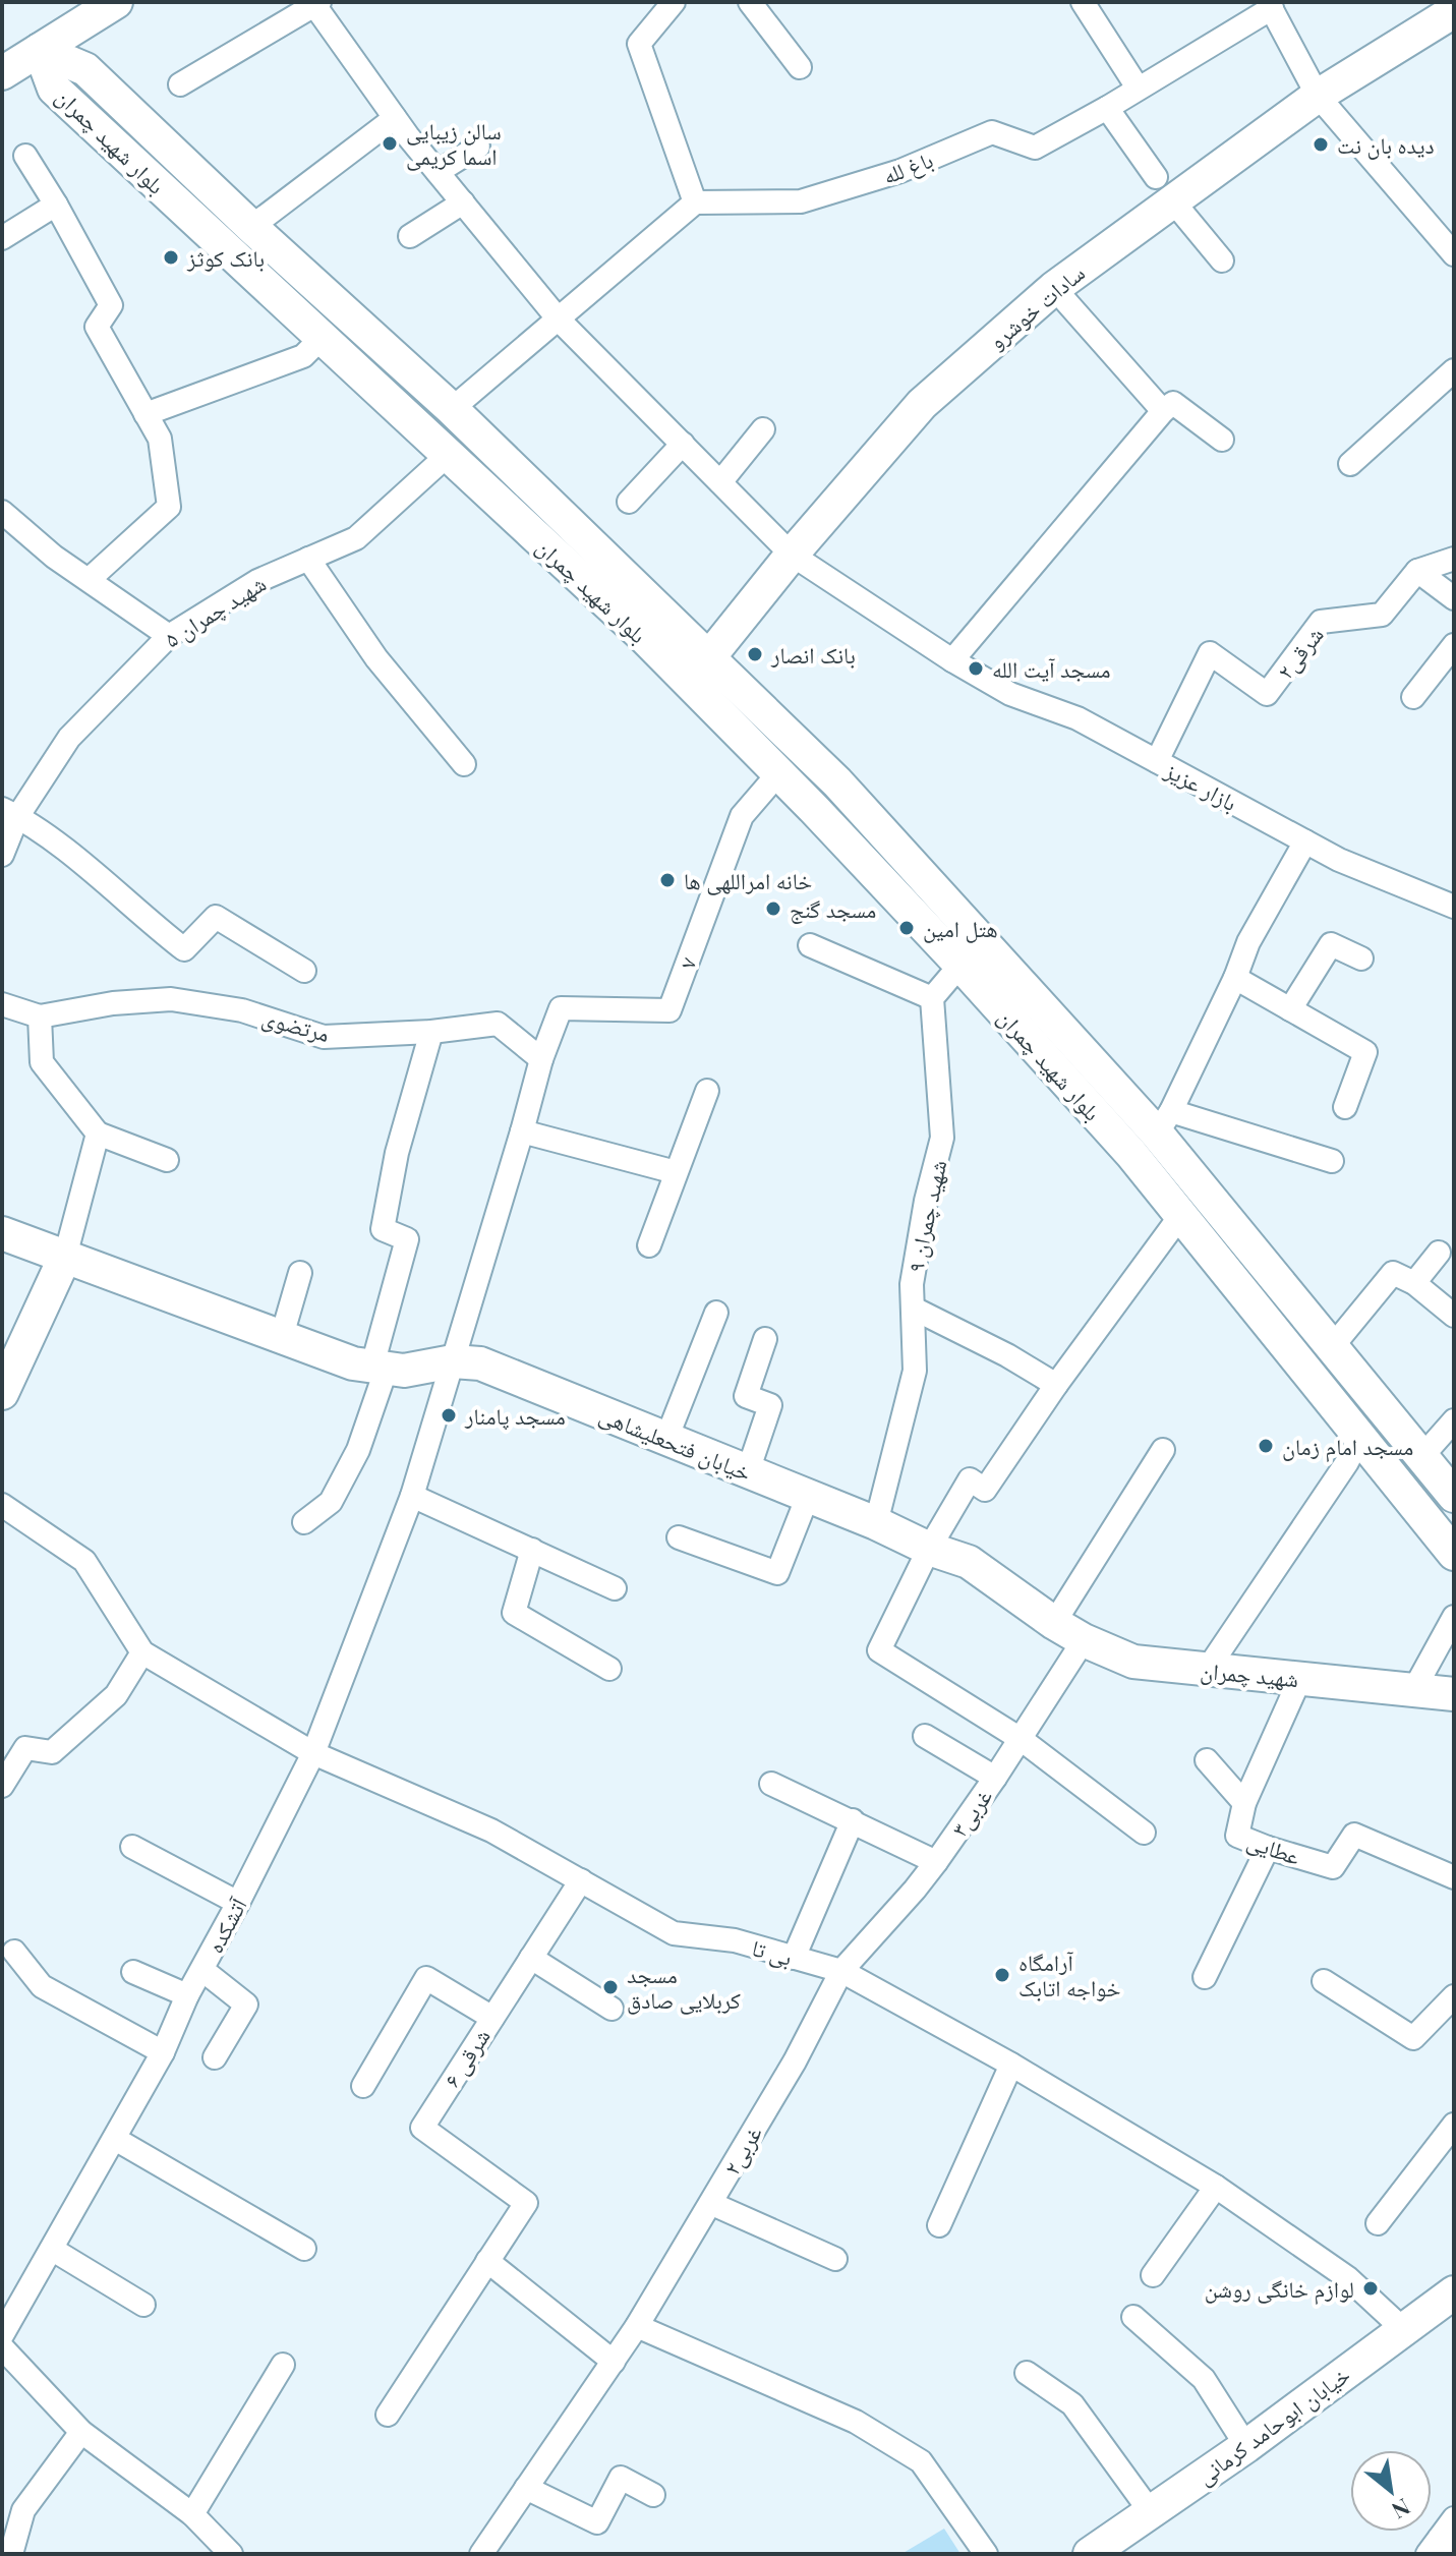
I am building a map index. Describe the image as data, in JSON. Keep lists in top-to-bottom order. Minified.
{"streets":{"main road":["بلوار شهید چمران","سادات خوشرو","خیابان فتحعلیشاهی","شهید چمران","خیابان ابوحامد کرمانی"],"street":["باغ لله","شهید چمران ۵","شرقی۲","بازار عزیز","۷","مرتضوی","شهید چمران ۹","غربی۳","عطایی","آتشکده","بی تا","۶ شرقی","غربی۲"]},"crossings":[["بلوار شهید چمران","سادات خوشرو"],["بلوار شهید چمران","شهید چمران ۵"],["بلوار شهید چمران","۷"],["سادات خوشرو","بازار عزیز"],["شرقی۲","بازار عزیز"],["۷","مرتضوی"],["۷","آتشکده"],["مرتضوی","آتشکده"],["شهید چمران ۹","خیابان فتحعلیشاهی"],["خیابان فتحعلیشاهی","شهید چمران"],["خیابان فتحعلیشاهی","آتشکده"],["شهید چمران","غربی۳"],["شهید چمران","عطایی"],["غربی۳","بی تا"],["غربی۳","غربی۲"],["آتشکده","بی تا"],["بی تا","۶ شرقی"],["بی تا","غربی۲"],["بی تا","خیابان ابوحامد کرمانی"]],"places":["سالن زیبایی اسما کریمی","دیده بان نت","بانک کوثز","بانک انصار","مسجد آیت الله","خانه امراللهی ها","مسجد گنج","هتل امین","مسجد پامنار","مسجد امام زمان","آرامگاه خواجه اتابک","مسجد کربلایی صادق","لوازم خانگی روشن"],"north":"bottom right"}
